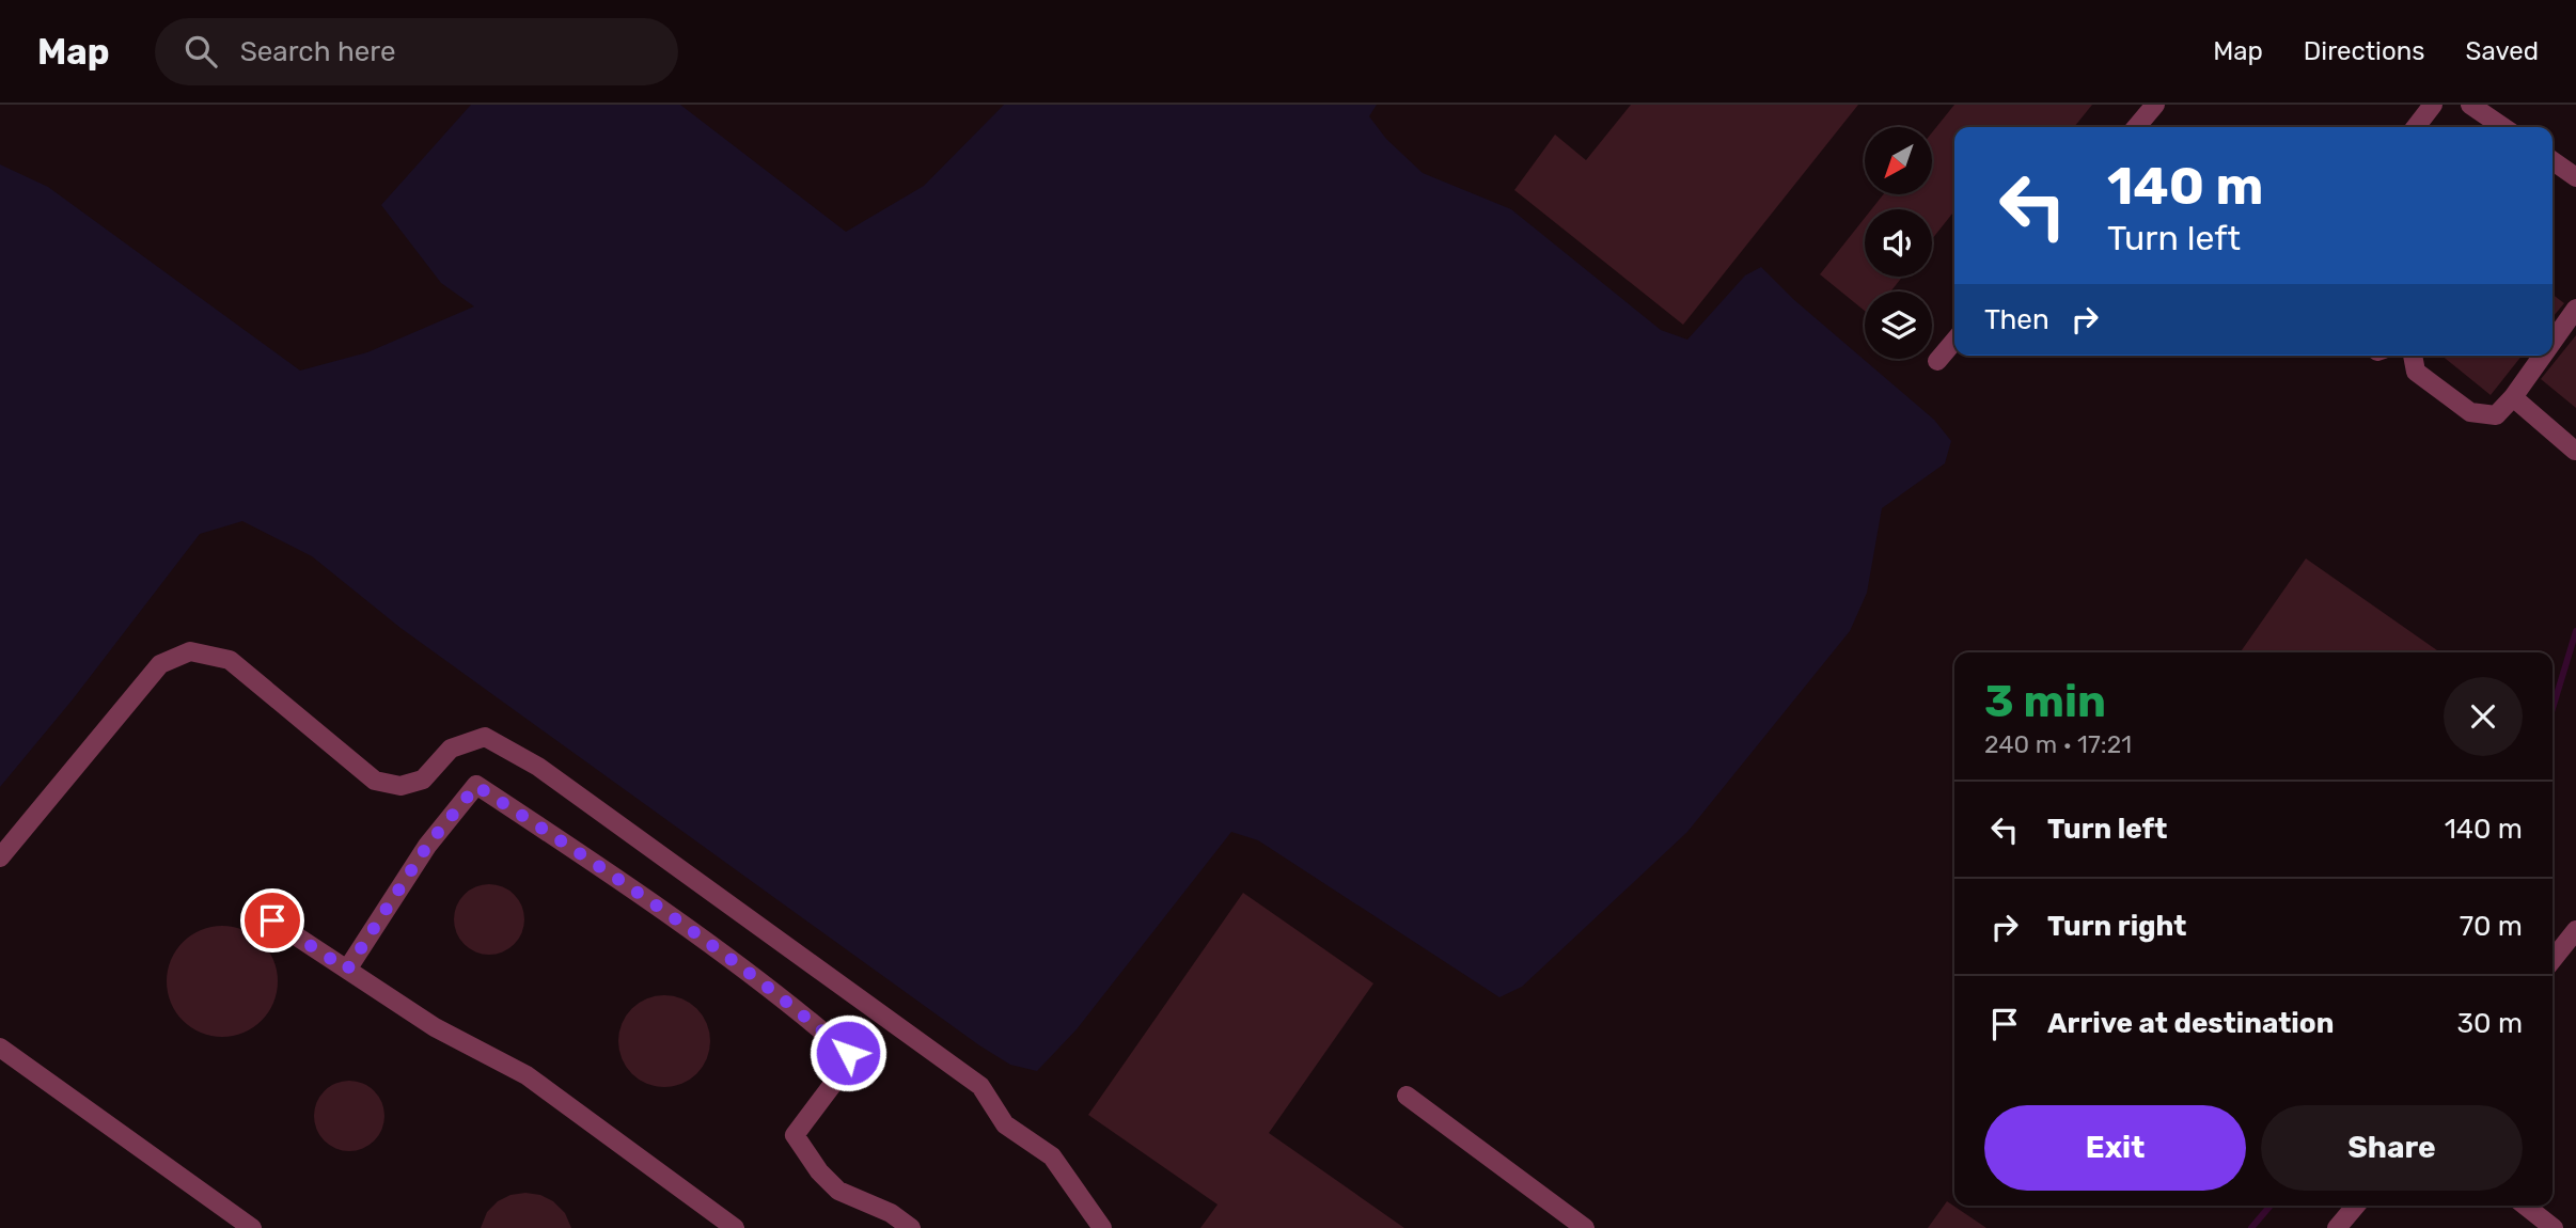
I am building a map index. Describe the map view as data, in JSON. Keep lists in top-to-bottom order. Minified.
{"north":"bottom left","page":{"header":"Map","search":"Search here","nav":["Map","Directions","Saved"],"turn":["140 m","Turn left"],"then":"Then","heading":["3 min","240 m · 17:21"],"list":[{"name":"Turn left","value":"140 m"},{"name":"Turn right","value":"70 m"},{"name":"Arrive at destination","value":"30 m"}],"buttons":["Exit","Share"]}}
